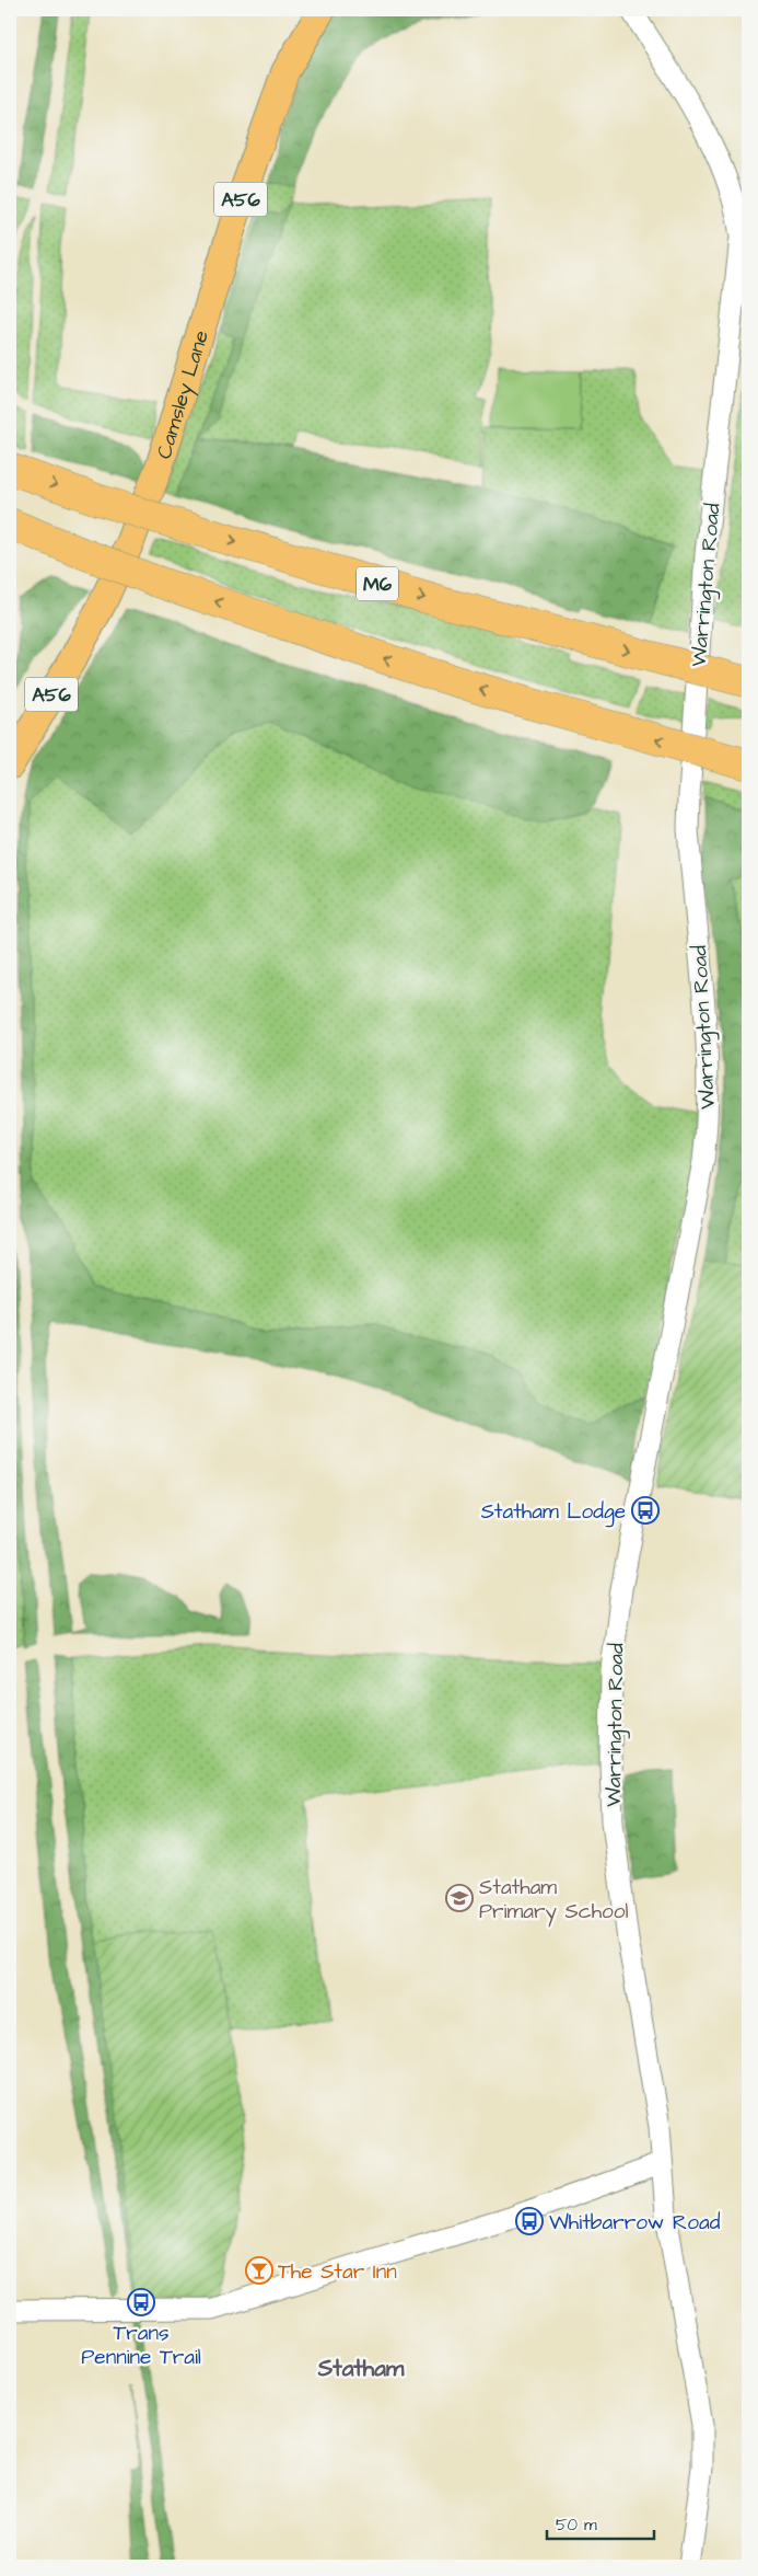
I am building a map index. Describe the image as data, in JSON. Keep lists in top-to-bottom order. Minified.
{"streets":{"highway":["M6"],"main road":["A56","Camsley Lane"],"street":["Warrington Road"]},"districts":["Statham"],"places":{"bus stop":["Statham Lodge","Whitbarrow Road","Trans Pennine Trail"],"school or university":["Statham Primary School"],"bar":["The Star Inn"]},"scale_bar":"50 m"}
